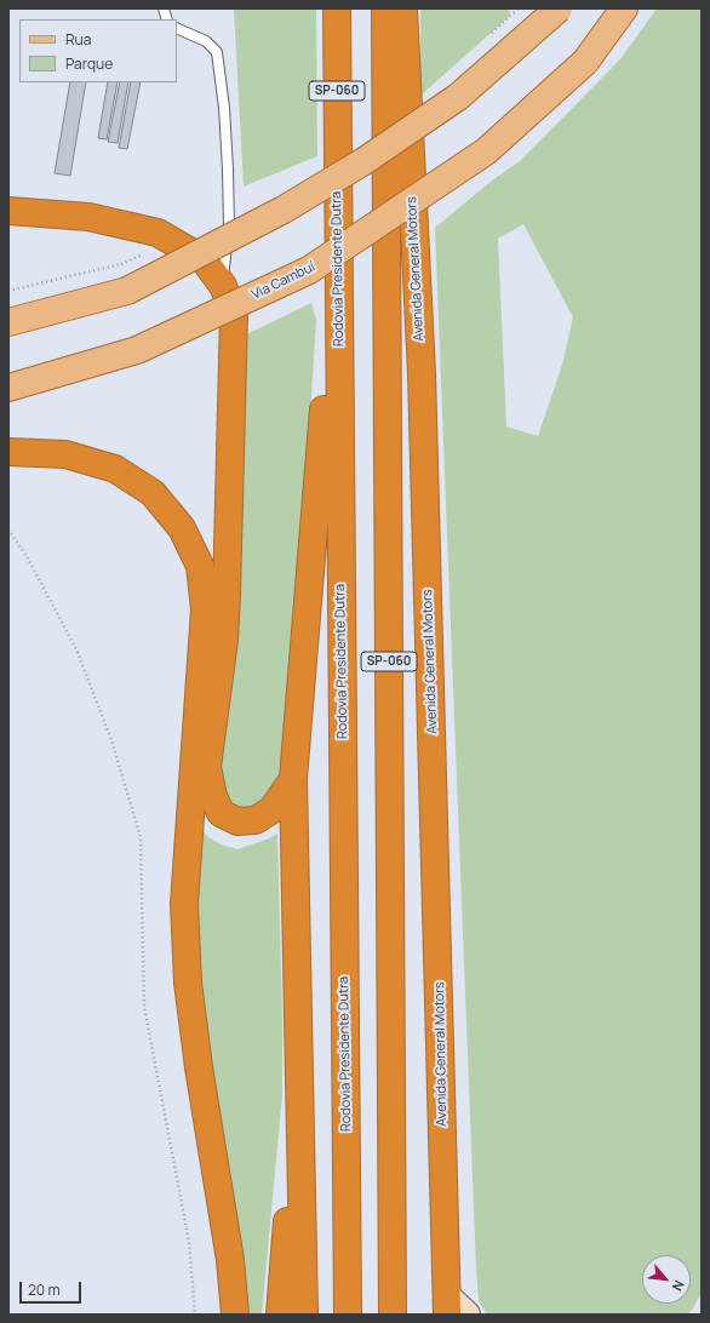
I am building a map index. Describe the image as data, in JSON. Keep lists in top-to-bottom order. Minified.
{"streets":{"highway":["SP-060","Rodovia Presidente Dutra","Avenida General Motors"],"main road":["Via Cambuí"]},"legend":["Rua","Parque"],"scale_bar":"20 m","north":"bottom right"}
